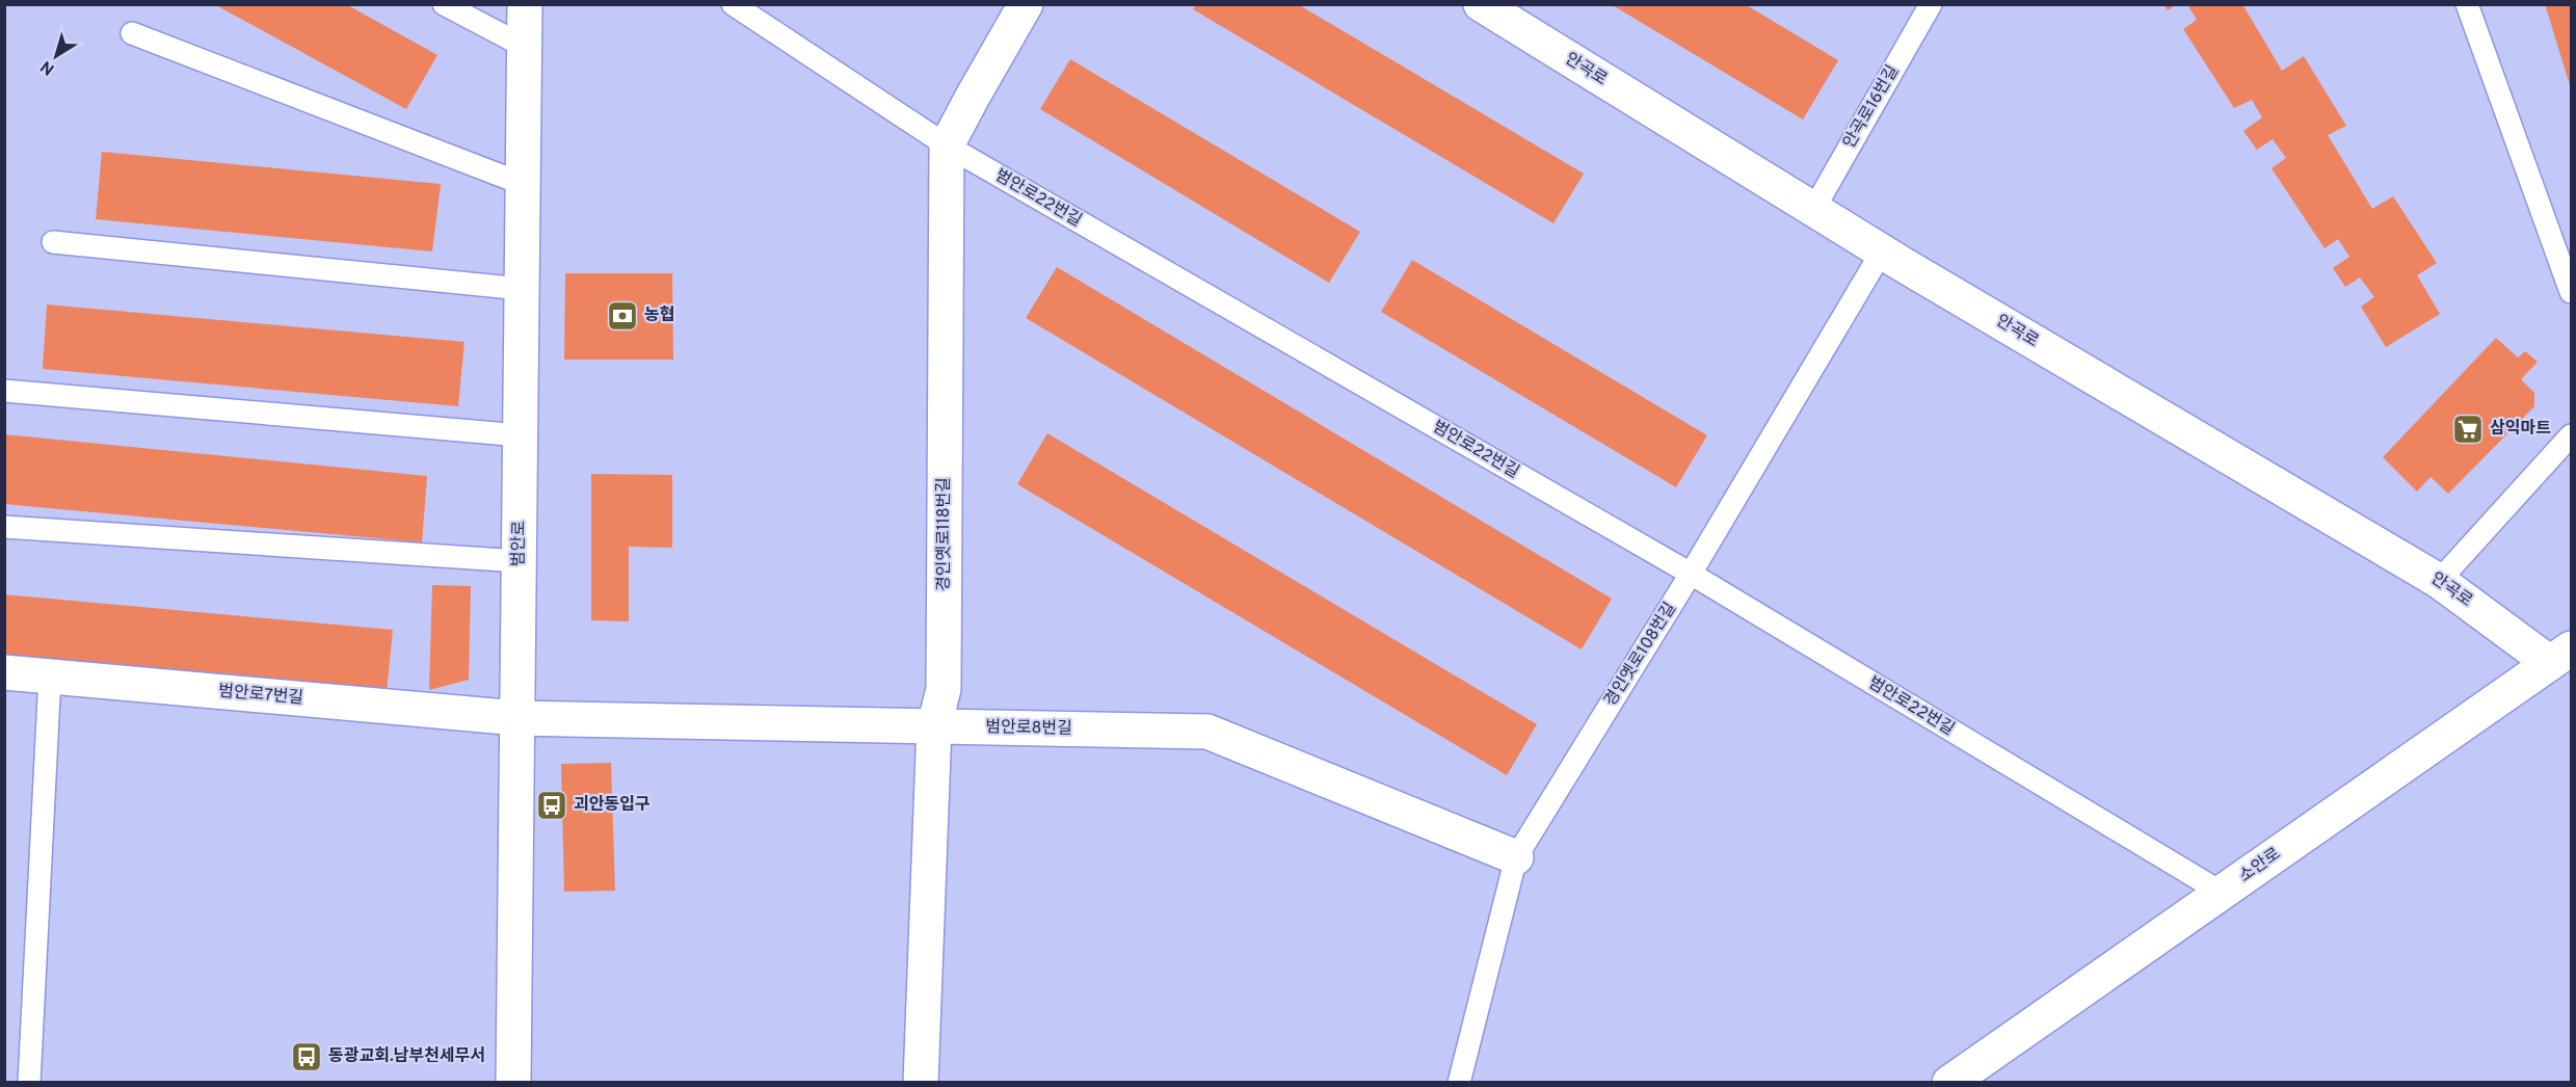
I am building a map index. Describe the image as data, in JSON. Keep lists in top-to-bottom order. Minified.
{"streets":{"street":["안곡로","경인옛로118번길","범안로","범안로7번길","범안로8번길","소안로"],"lane":["안곡로16번길","범안로22번길","경인옛로108번길"]},"crossings":[["안곡로","안곡로16번길"],["안곡로","경인옛로108번길"],["안곡로","소안로"],["범안로22번길","경인옛로118번길"],["범안로22번길","경인옛로108번길"],["범안로22번길","소안로"],["경인옛로118번길","범안로8번길"],["범안로","범안로7번길"],["범안로","범안로8번길"],["경인옛로108번길","범안로8번길"],["범안로7번길","범안로8번길"]],"places":{"bank":["농협"],"supermarket":["삼익마트"],"bus stop":["괴안동입구","동광교회.남부천세무서"]},"north":"bottom left"}
